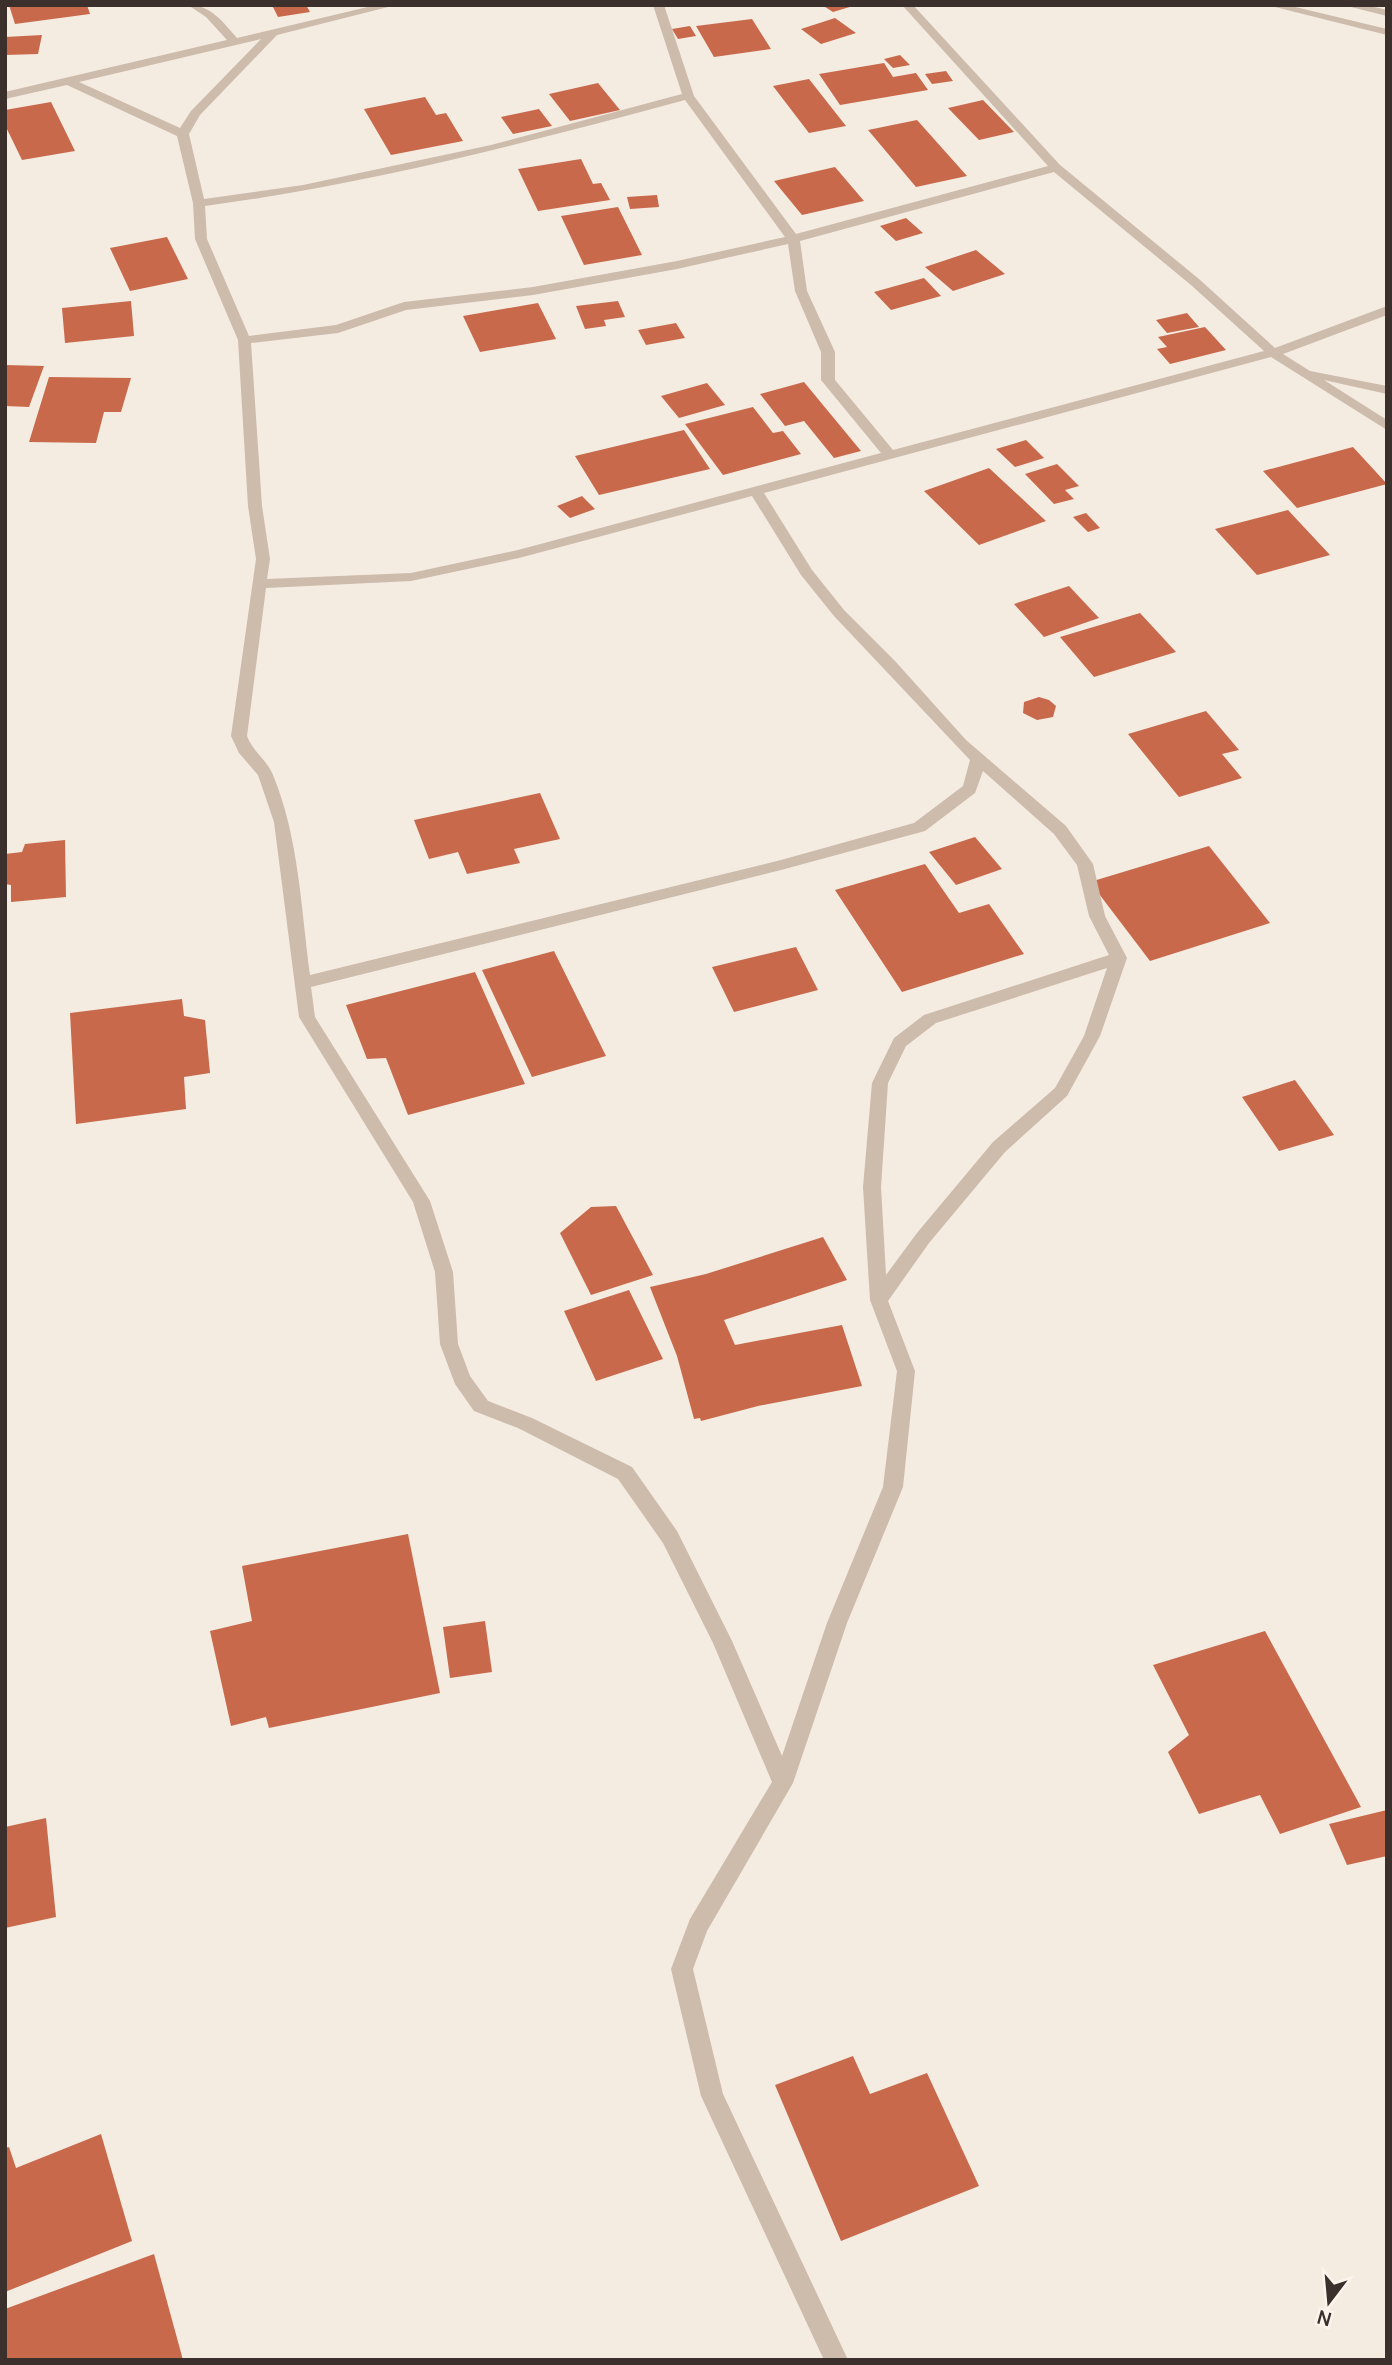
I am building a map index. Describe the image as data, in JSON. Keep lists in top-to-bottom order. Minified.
{"north":"bottom"}
